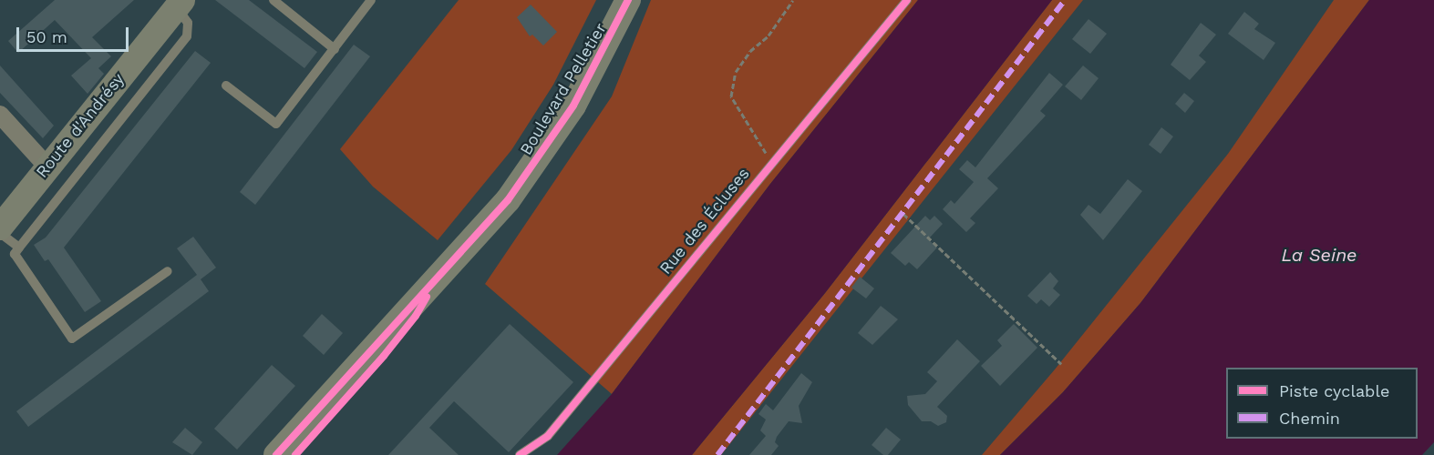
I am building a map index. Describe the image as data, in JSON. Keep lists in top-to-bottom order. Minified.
{"streets":{"main road":["Boulevard Pelletier","Route d'Andrésy"],"lane":["Rue des Écluses"]},"water":["La Seine"],"legend":["Piste cyclable","Chemin"],"scale_bar":"50 m"}
